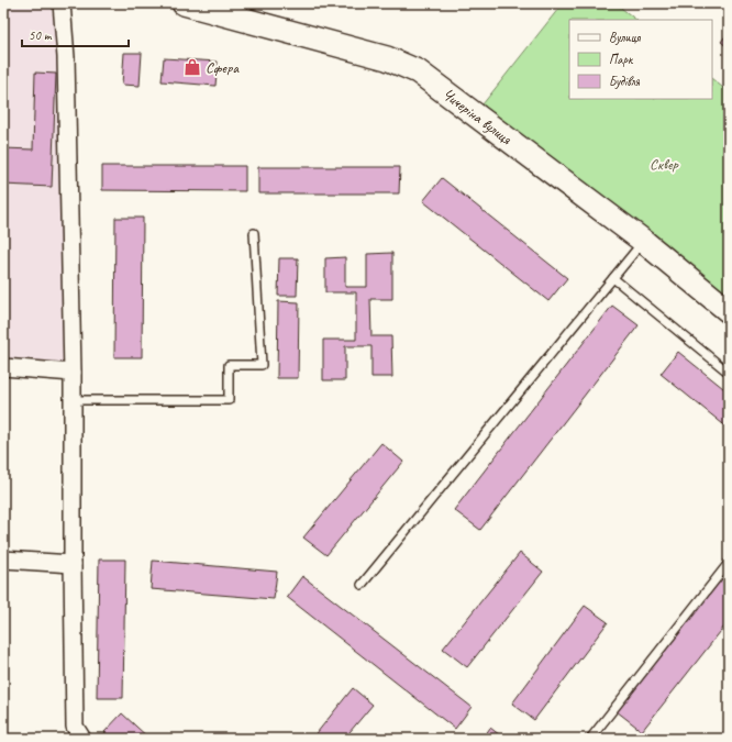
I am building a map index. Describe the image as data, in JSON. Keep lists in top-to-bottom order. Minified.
{"streets":{"main road":["Чичеріна вулиця"]},"parks":["Сквер"],"places":{"shop":["Сфера"]},"legend":["Вулиця","Парк","Будівля"],"scale_bar":"50 m"}
